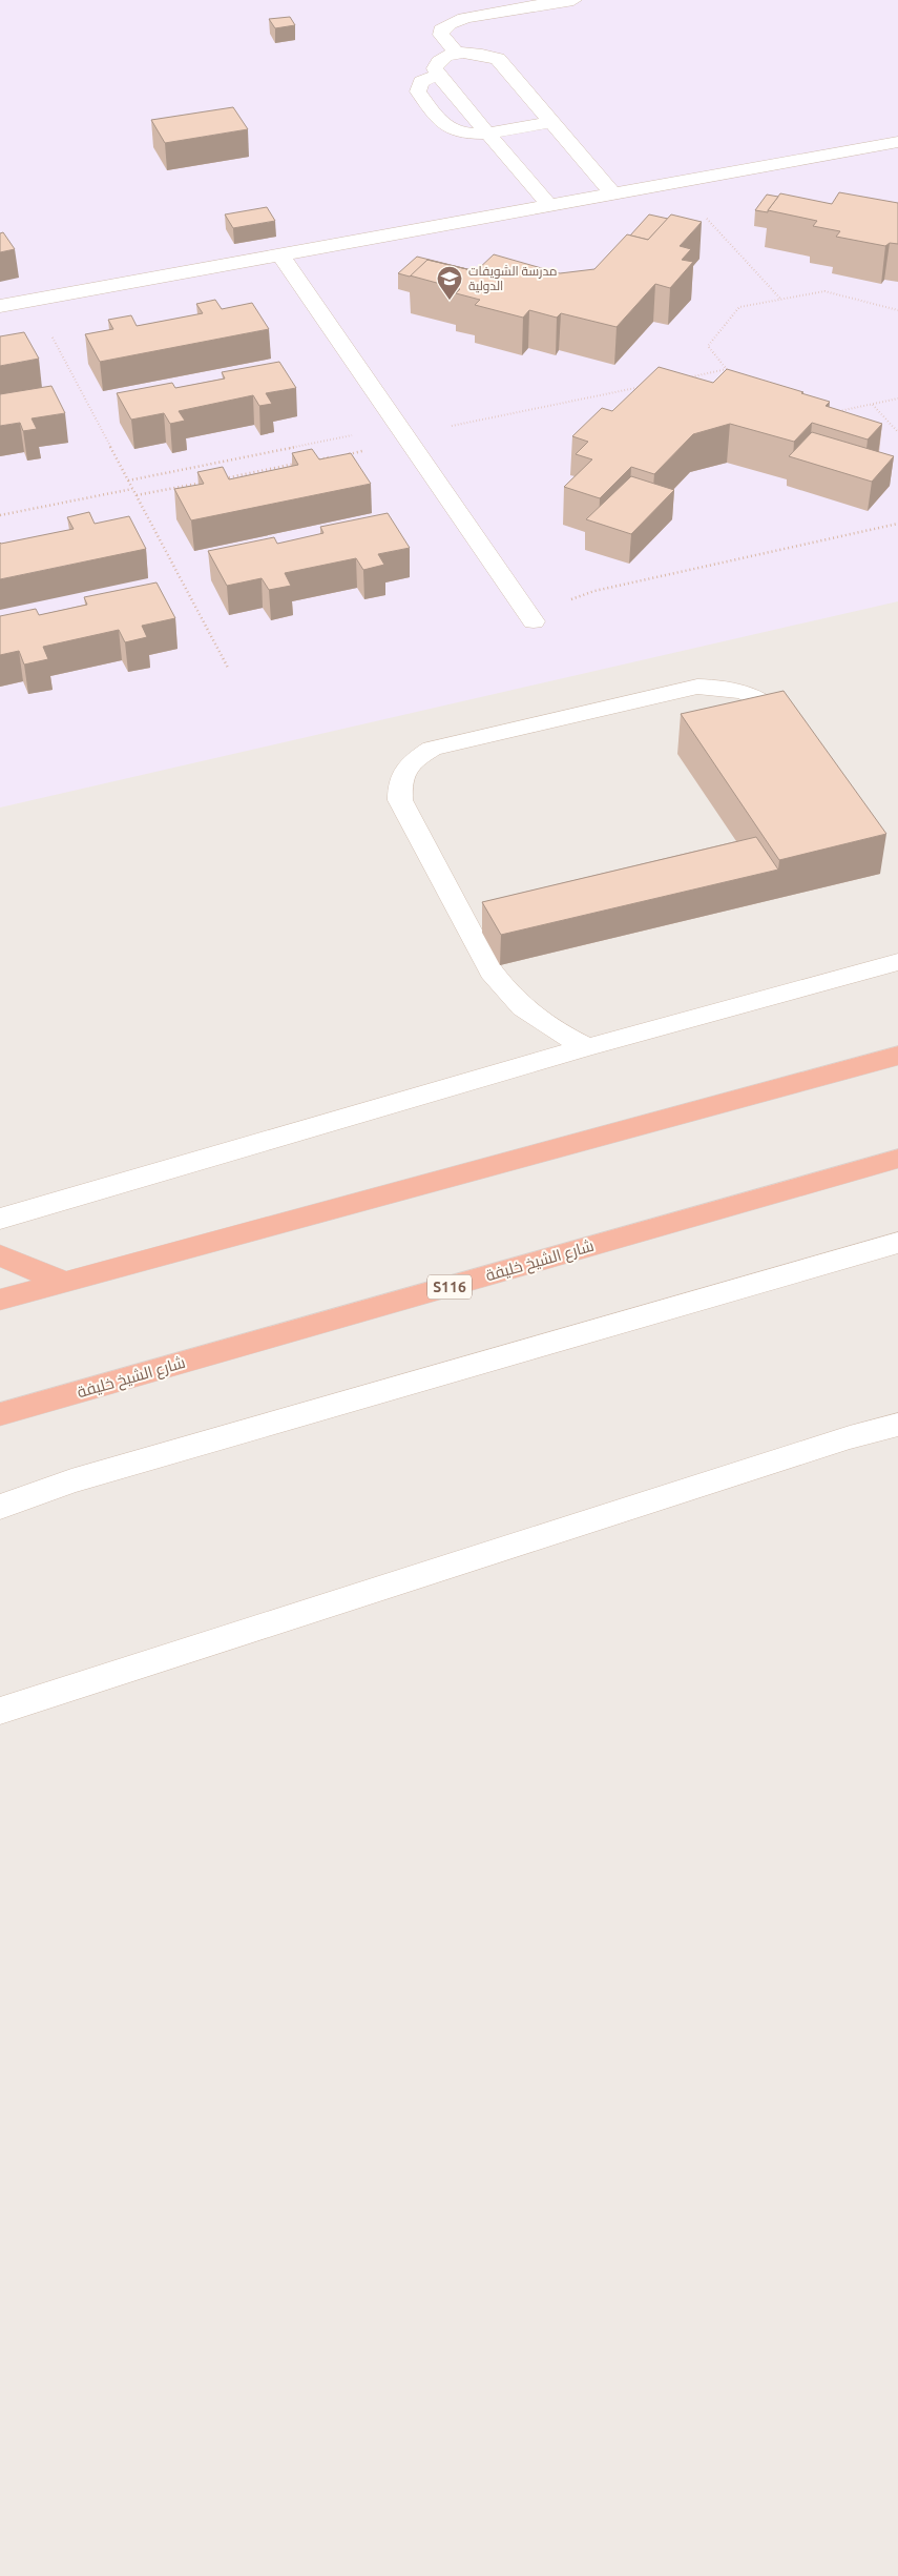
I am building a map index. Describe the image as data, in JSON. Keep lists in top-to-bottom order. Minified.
{"streets":{"highway":["شارع الشيخ خليفة","S116"]},"places":{"school or university":["مدرسة الشويفات الدولية"]}}
